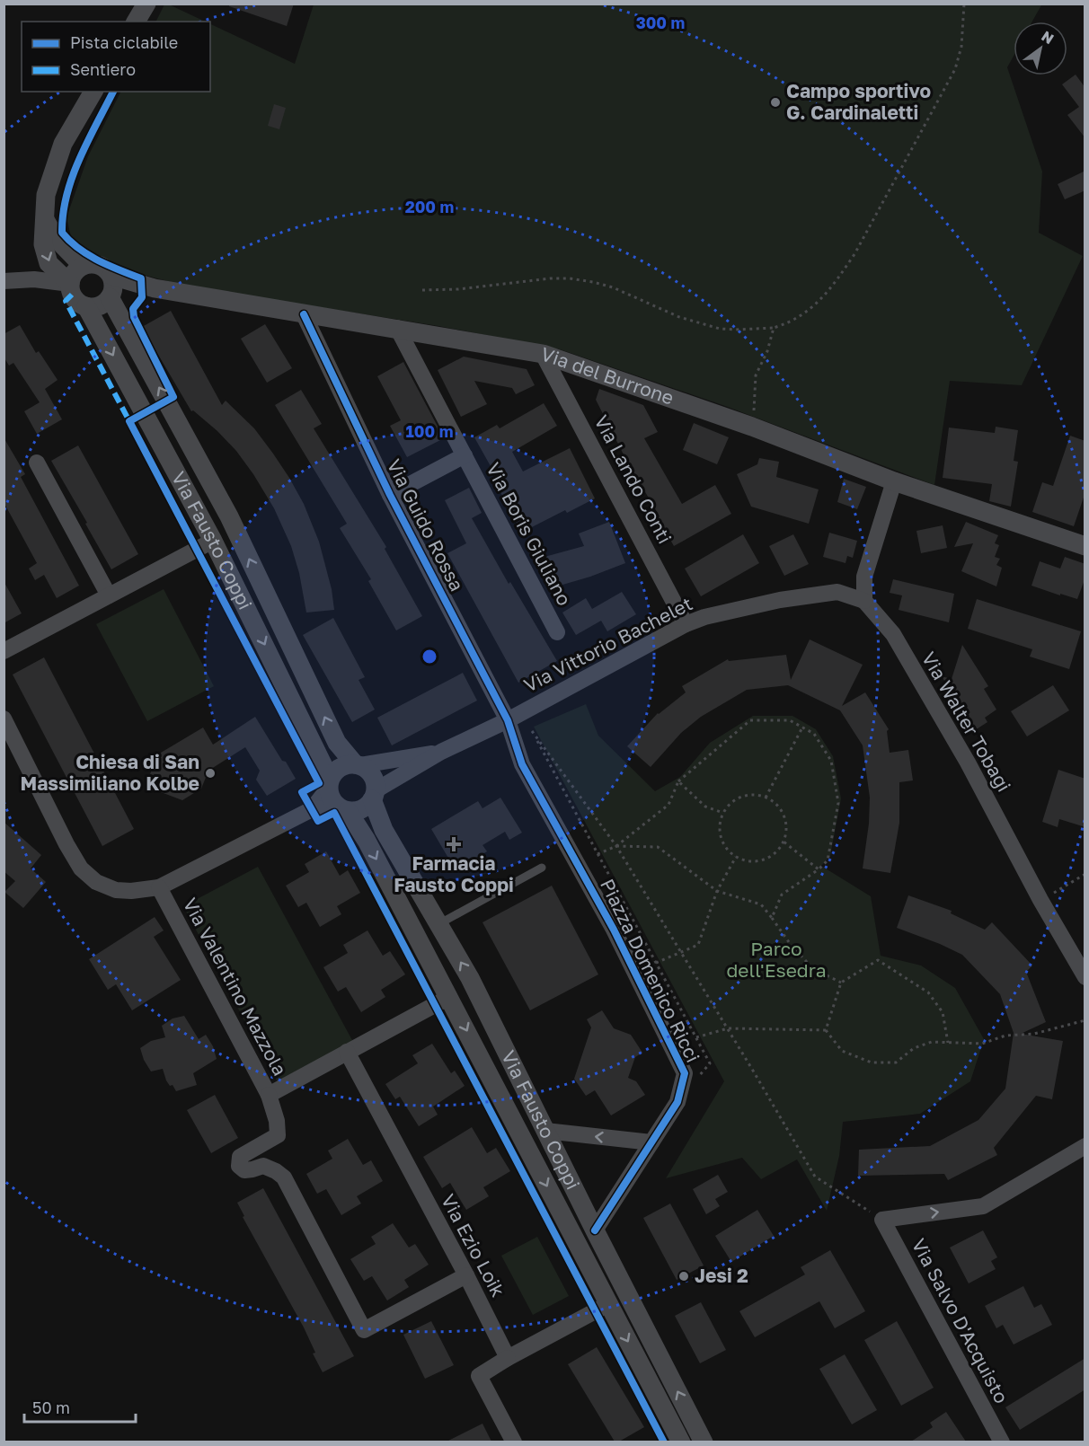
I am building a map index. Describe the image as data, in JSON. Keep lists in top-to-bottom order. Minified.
{"streets":{"street":["Via del Burrone","Via Lando Conti","Via Guido Rossa","Via Boris Giuliano","Via Fausto Coppi","Via Vittorio Bachelet","Via Walter Tobagi","Piazza Domenico Ricci","Via Valentino Mazzola","Via Ezio Loik","Via Salvo D'Acquisto"]},"crossings":[["Via del Burrone","Via Lando Conti"],["Via del Burrone","Via Guido Rossa"],["Via del Burrone","Via Boris Giuliano"],["Via del Burrone","Via Fausto Coppi"],["Via Lando Conti","Via Vittorio Bachelet"],["Via Guido Rossa","Via Boris Giuliano"],["Via Guido Rossa","Via Vittorio Bachelet"],["Via Guido Rossa","Piazza Domenico Ricci"],["Via Fausto Coppi","Via Vittorio Bachelet"],["Via Fausto Coppi","Piazza Domenico Ricci"],["Via Fausto Coppi","Via Valentino Mazzola"],["Via Vittorio Bachelet","Via Walter Tobagi"],["Via Vittorio Bachelet","Piazza Domenico Ricci"],["Via Valentino Mazzola","Via Ezio Loik"]],"parks":["Parco dell'Esedra"],"places":{"other":["Campo sportivo G. Cardinaletti","Chiesa di San Massimiliano Kolbe","Jesi 2"],"health":["Farmacia Fausto Coppi"]},"legend":["Pista ciclabile","Sentiero"],"scale_bar":"50 m","north":"top right","rings":["300 m","200 m","100 m"]}
